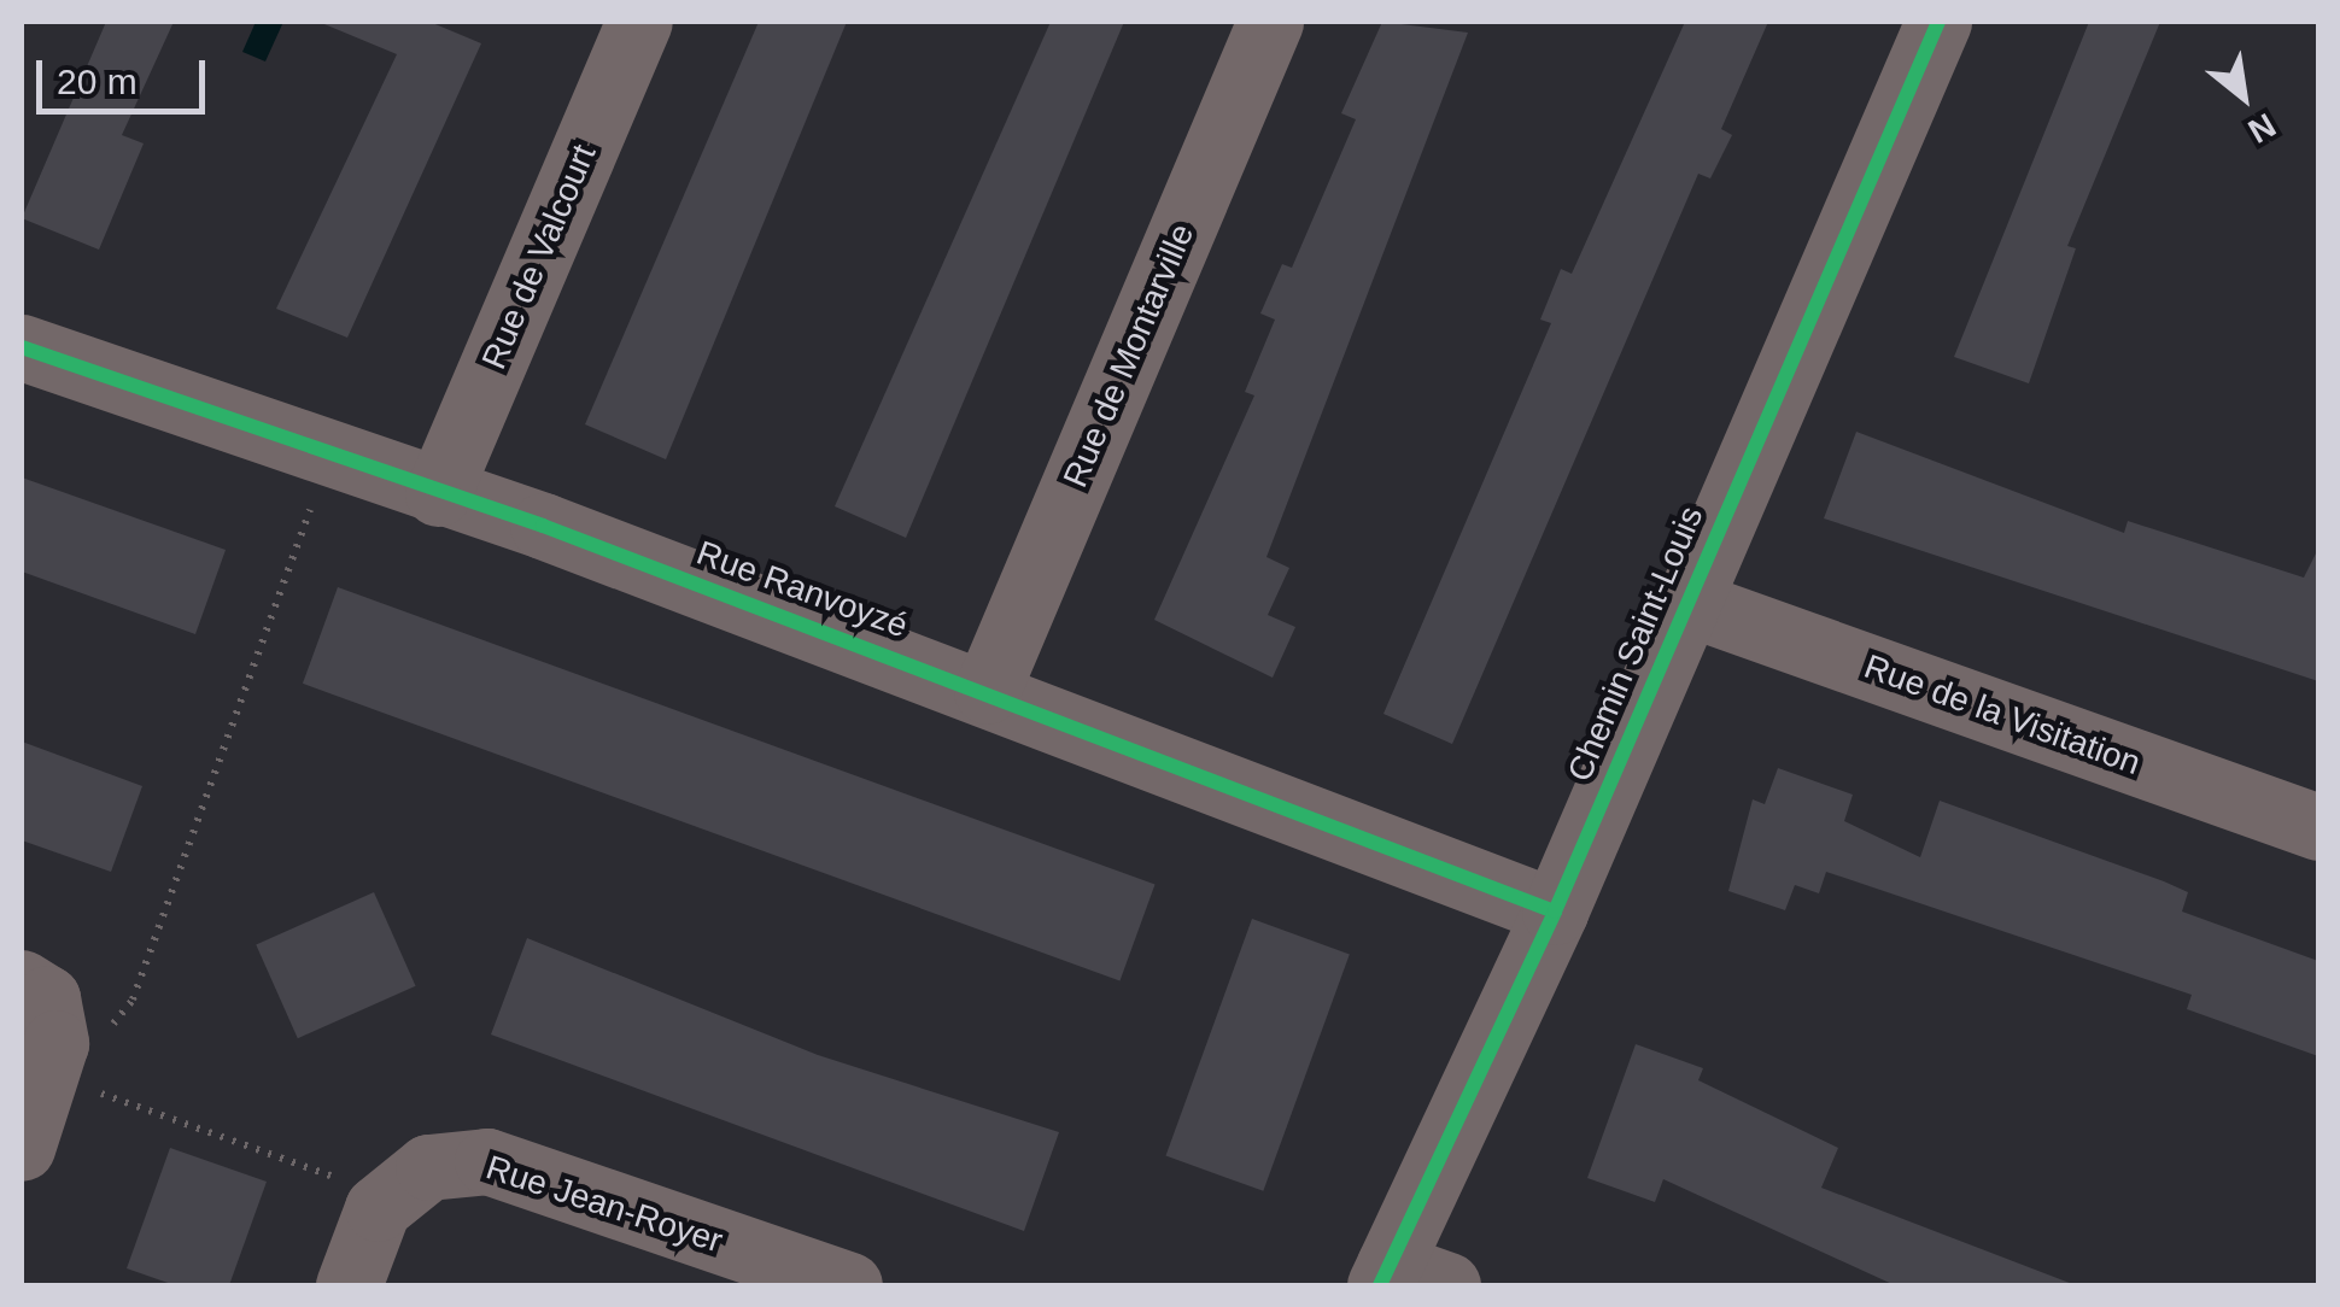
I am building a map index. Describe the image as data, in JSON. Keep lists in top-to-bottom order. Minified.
{"streets":{"street":["Rue de Valcourt","Rue de Montarville","Rue Ranvoyzé","Chemin Saint-Louis","Rue de la Visitation","Rue Jean-Royer"]},"crossings":[["Rue de Valcourt","Rue Ranvoyzé"],["Rue de Montarville","Rue Ranvoyzé"],["Rue Ranvoyzé","Chemin Saint-Louis"],["Chemin Saint-Louis","Rue de la Visitation"]],"scale_bar":"20 m","north":"bottom right"}
